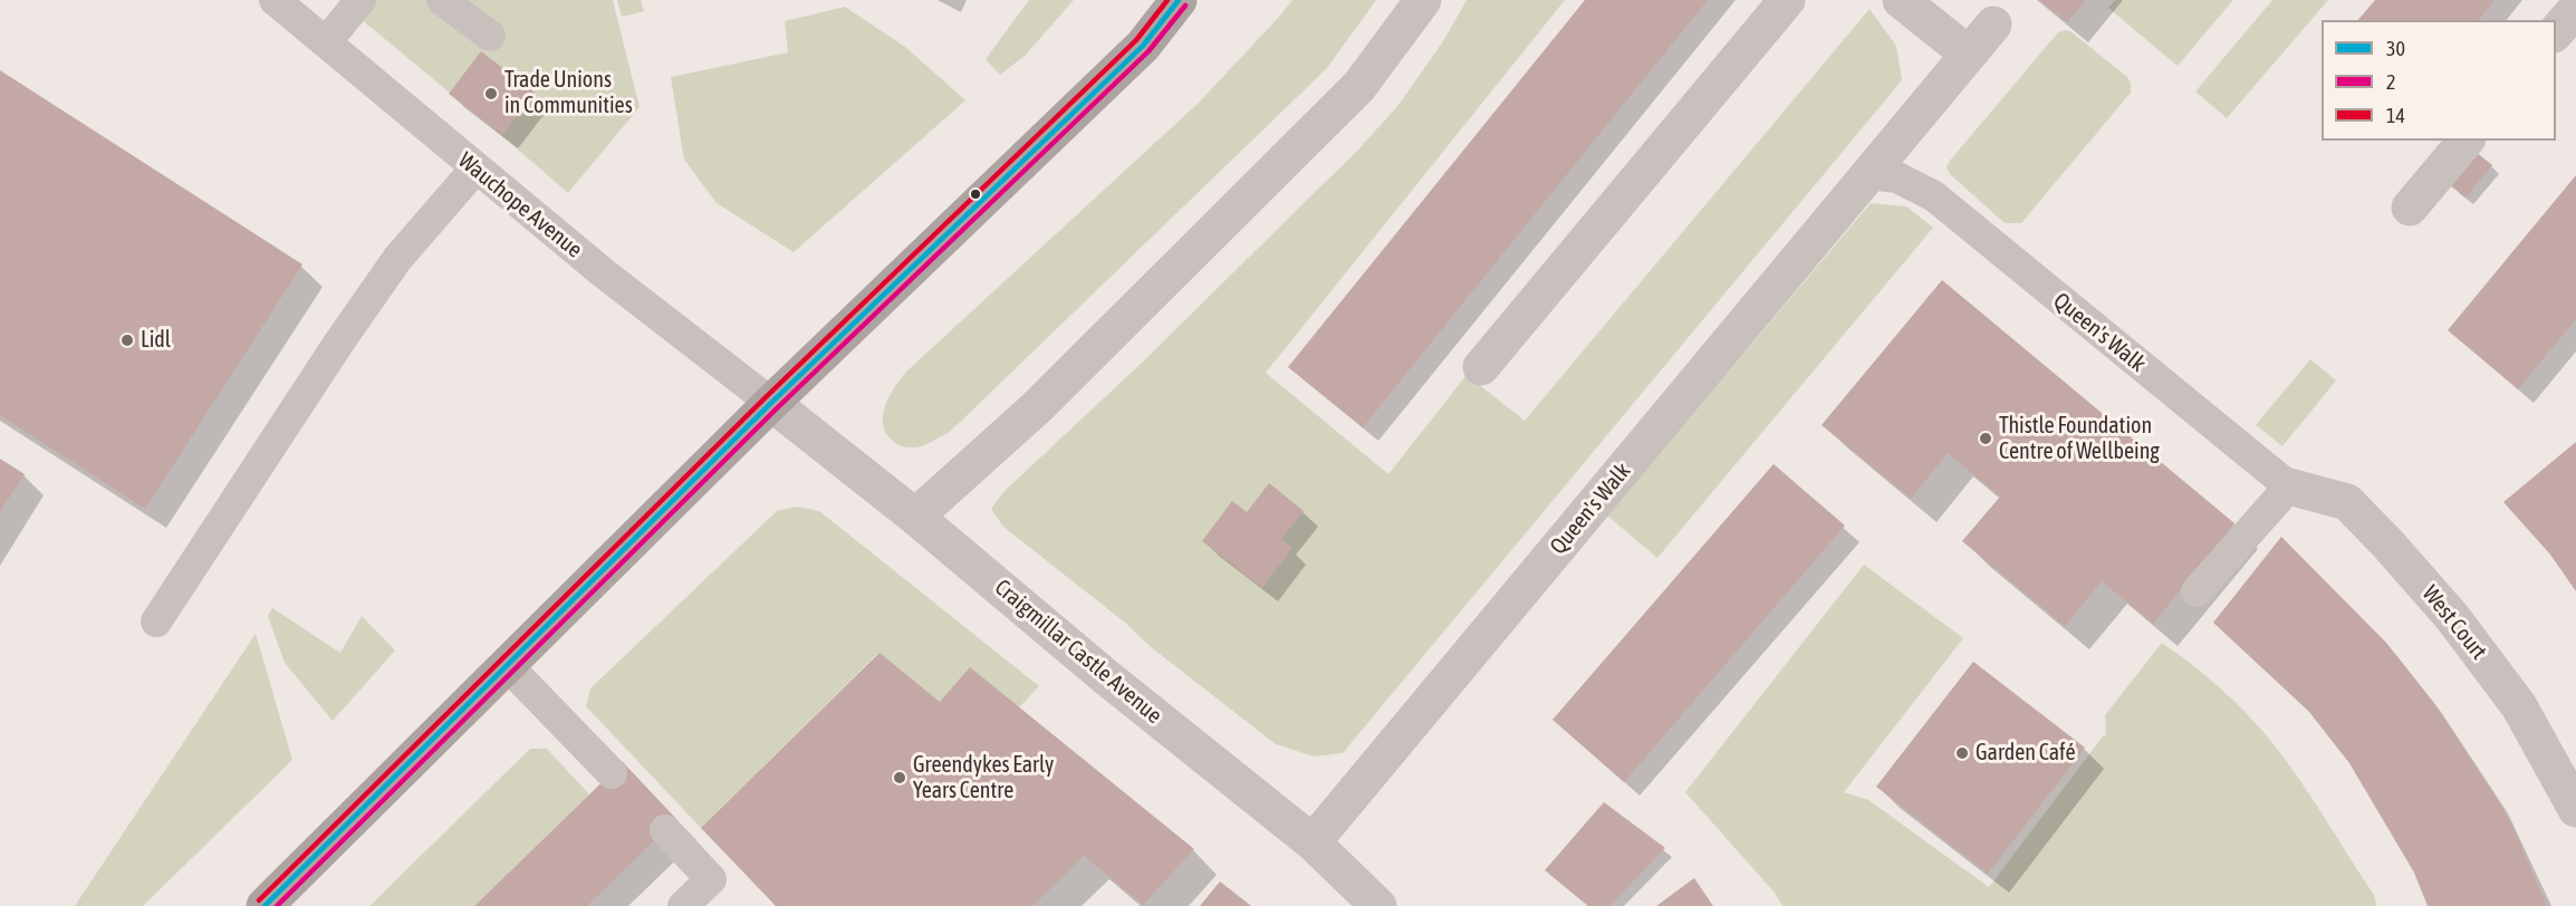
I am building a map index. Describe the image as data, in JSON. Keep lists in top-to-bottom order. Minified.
{"streets":{"street":["Queen's Walk","West Court","Craigmillar Castle Avenue"],"lane":["Wauchope Avenue"]},"crossings":[["Wauchope Avenue","Craigmillar Castle Avenue"],["Queen's Walk","West Court"],["Queen's Walk","Craigmillar Castle Avenue"]],"places":["Trade Unions in Communities","Lidl","Thistle Foundation Centre of Wellbeing","Garden Café","Greendykes Early Years Centre"],"lines":["transit line 30","transit line 14","transit line 2"],"legend":["30","2","14"]}
